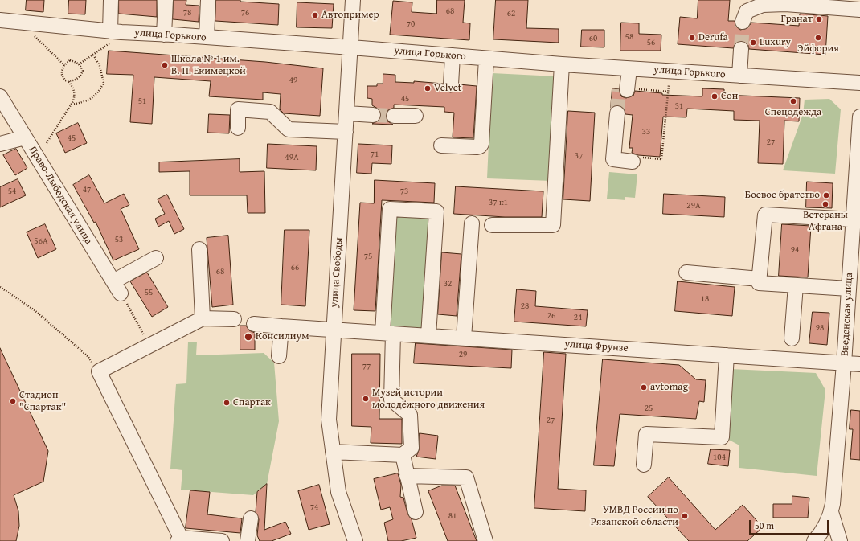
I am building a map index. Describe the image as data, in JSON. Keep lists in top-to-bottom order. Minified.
{"streets":{"street":["улица Горького","Право-Лыбедская улица","улица Свободы","Введенская улица","улица Фрунзе"]},"crossings":[["улица Горького","улица Свободы"],["улица Свободы","улица Фрунзе"],["Введенская улица","улица Фрунзе"]],"places":["Автопример","Гранат","Derufa","Эйфория","Luxury","Школа № 1 им. В. П. Екимецкой","Velvet","Сон","Спецодежда","Боевое братство","Ветераны Афгана","Консилиум","avtomag","Музей истории молодёжного движения","Стадион \"Спартак\"","Спартак","УМВД России по Рязанской области"],"house_numbers":["68","78","76","62","70","58","60","56","49","45","51","31","33","45","27","71","37","49А","47","54","73","37 к1","29А","53","56А","94","75","66","68","32","55","18","28","26","24","98","29","77","25","27","104","74","81"],"scale_bar":"50 m"}
